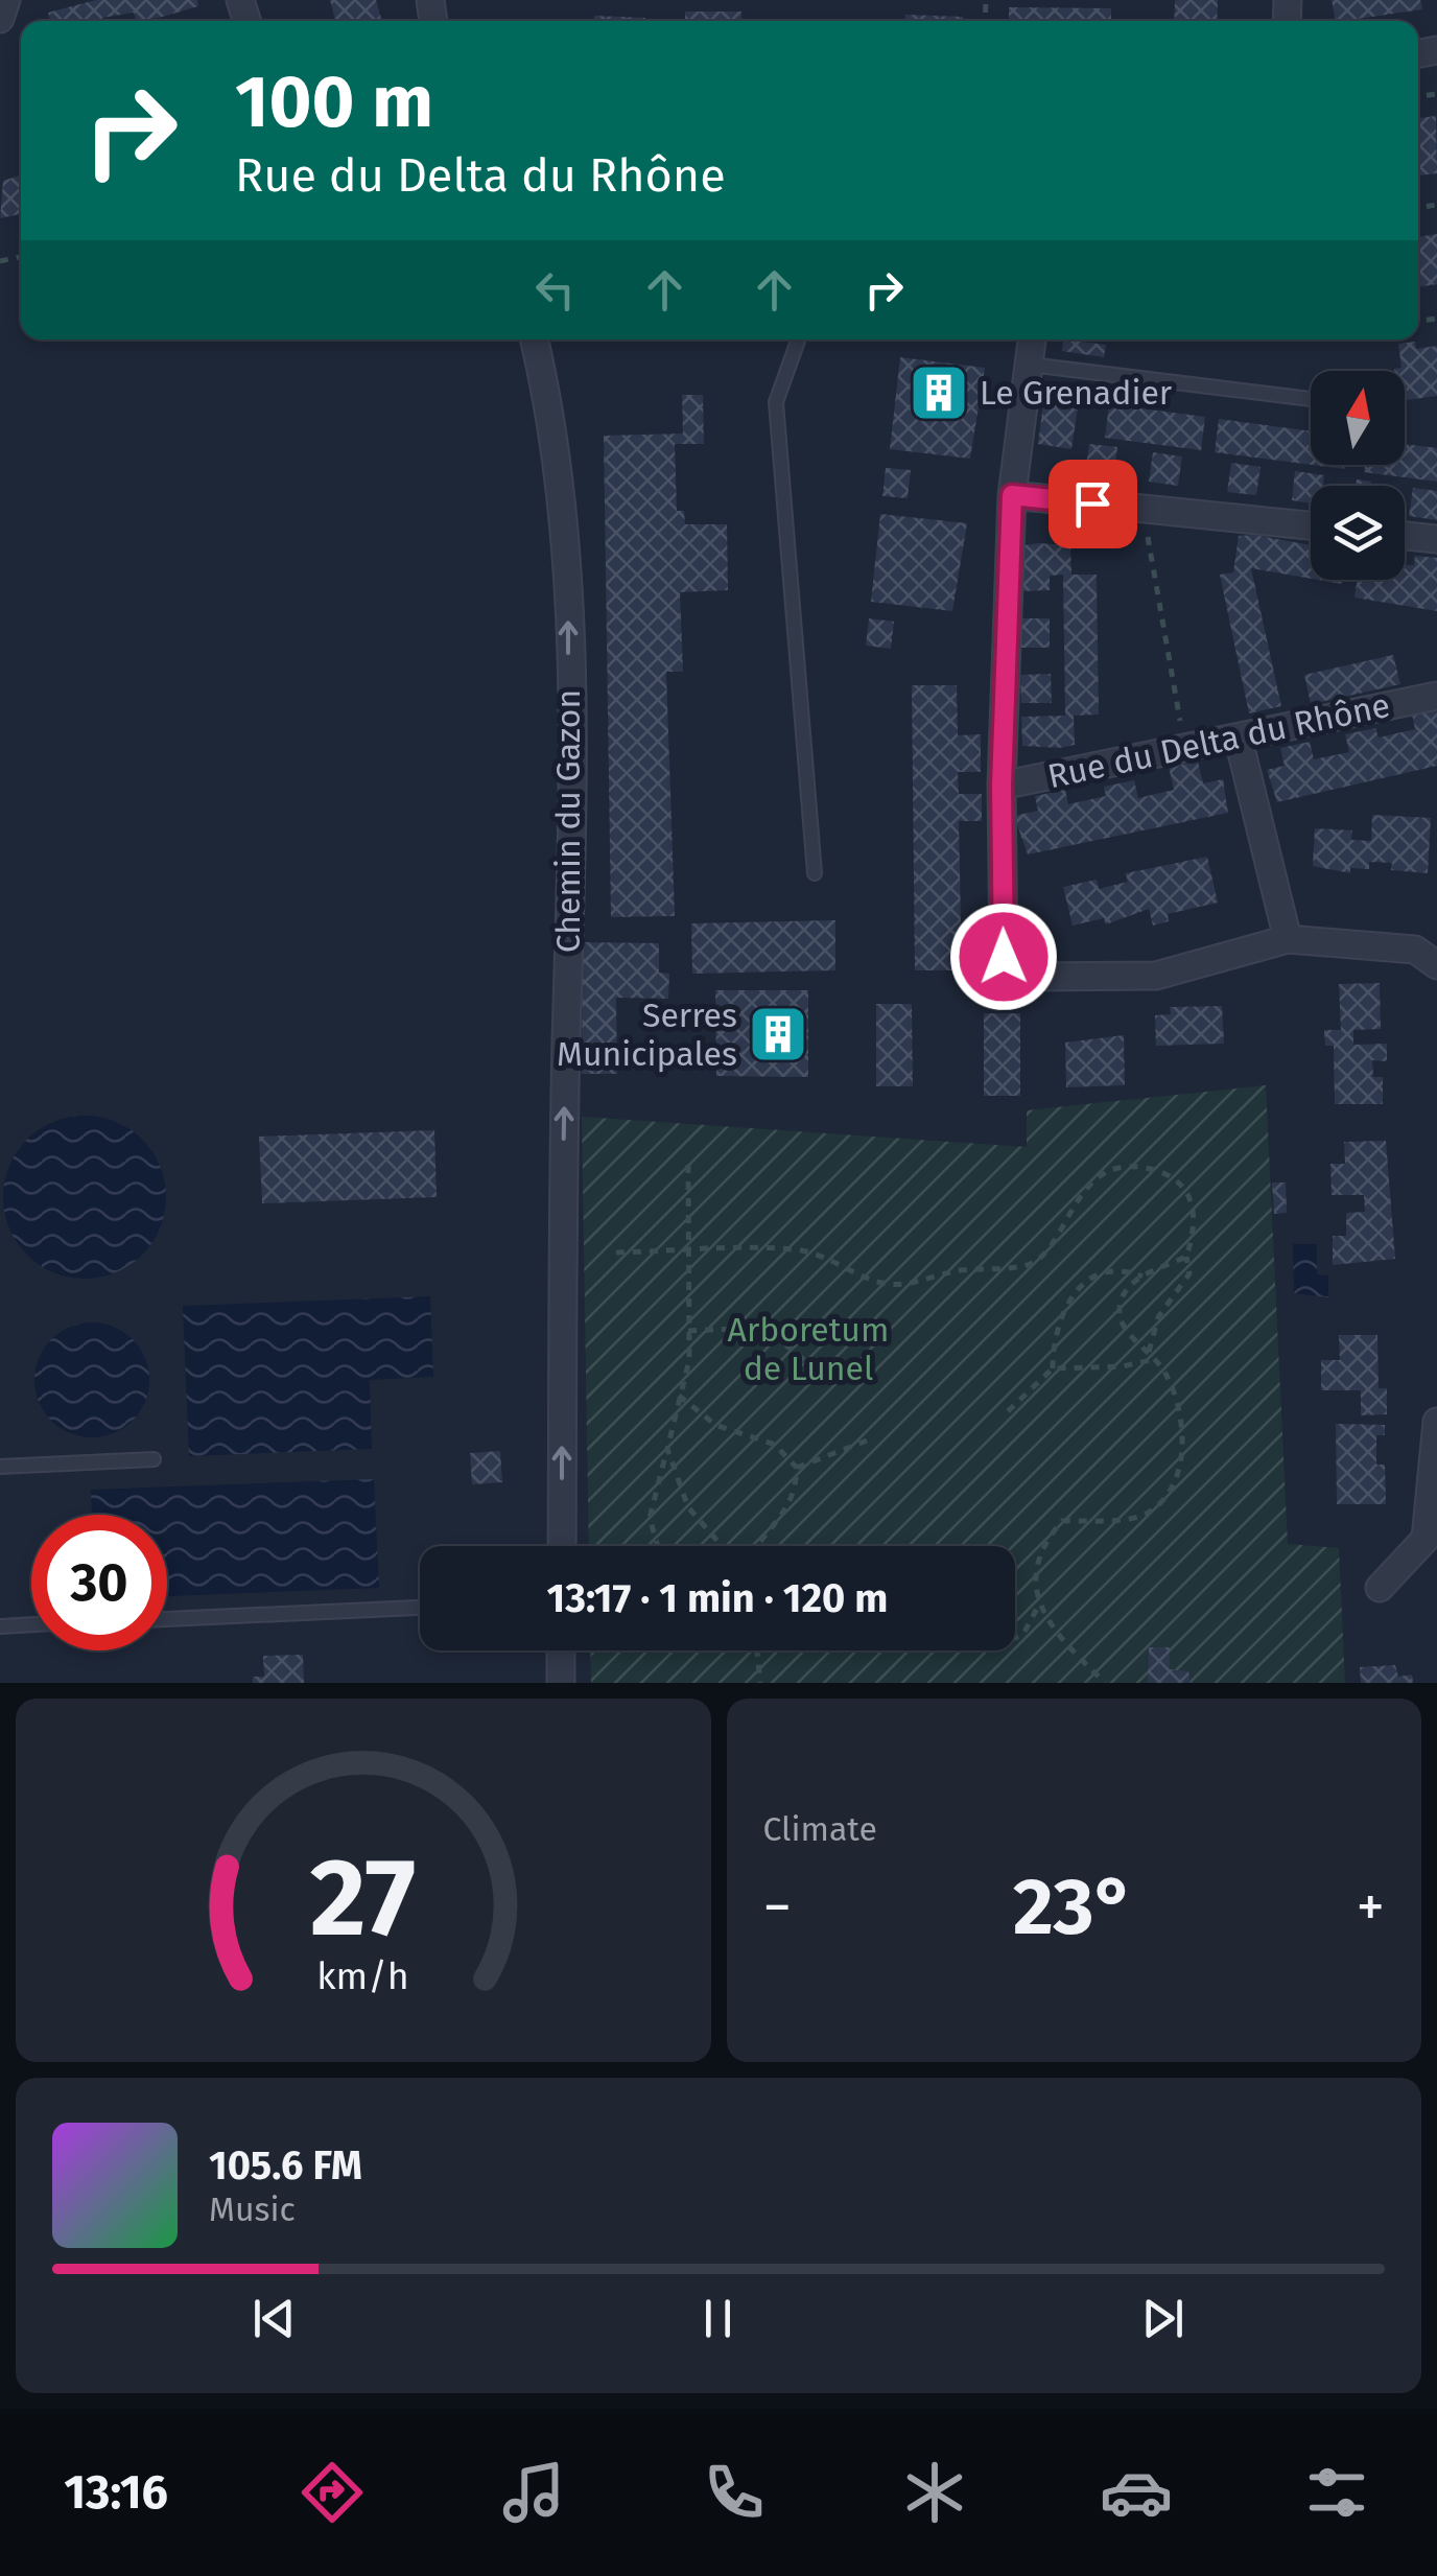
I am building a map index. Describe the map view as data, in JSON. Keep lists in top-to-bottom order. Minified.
{"streets":{"street":["Rue du Delta du Rhône","Chemin du Gazon"]},"one_way":["Chemin du Gazon"],"parks":["Arboretum de Lunel"],"places":{"building":["Le Grenadier","Serres Municipales"]},"north":"top","page":{"turn":["100 m","Rue du Delta du Rhône"],"limit":"30","trip":"13:17 · 1 min · 120 m","tile":"Climate","heat":["−","23°","+"],"song":["105.6 FM","Music"],"tabs":"13:16","gauge":["27","km/h"]}}
